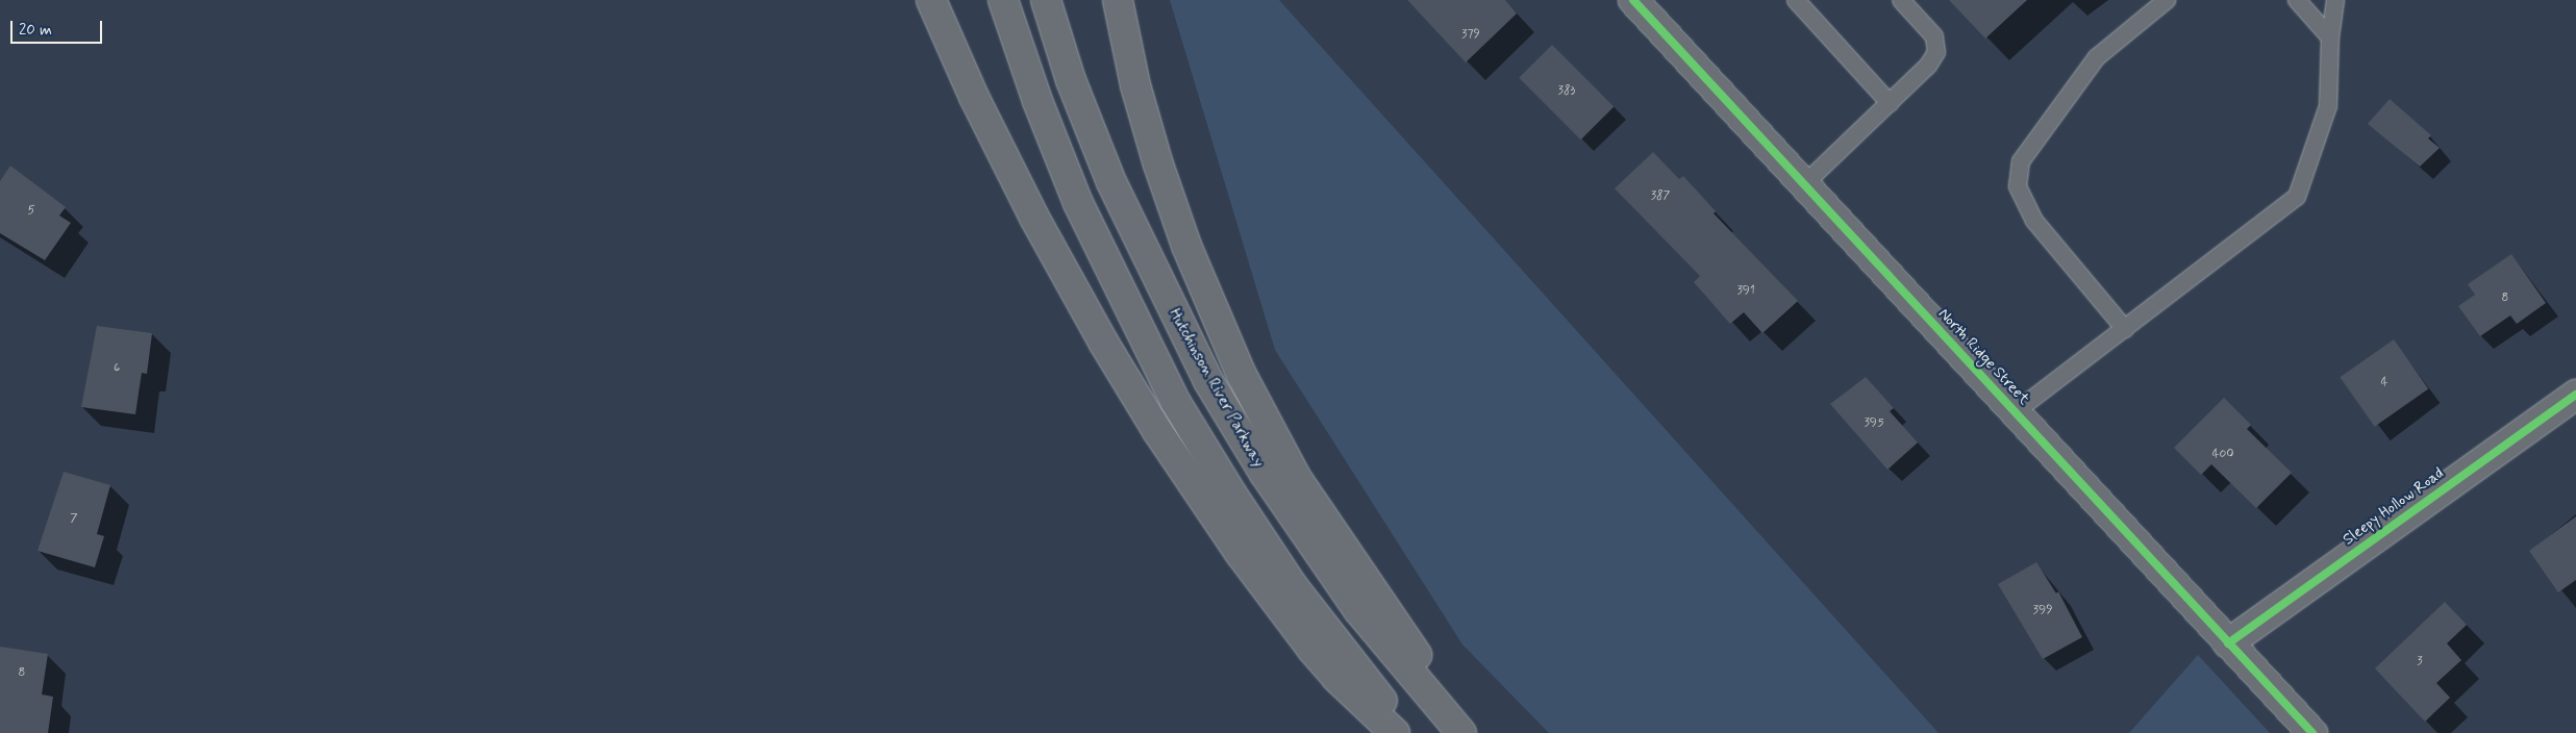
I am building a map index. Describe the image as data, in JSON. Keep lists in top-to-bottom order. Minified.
{"streets":{"main road":["North Ridge Street","Hutchinson River Parkway","Sleepy Hollow Road"]},"crossings":[["North Ridge Street","Sleepy Hollow Road"]],"house_numbers":["379","383","387","5","391","8","6","4","395","400","7","399","3","8"],"scale_bar":"20 m"}
